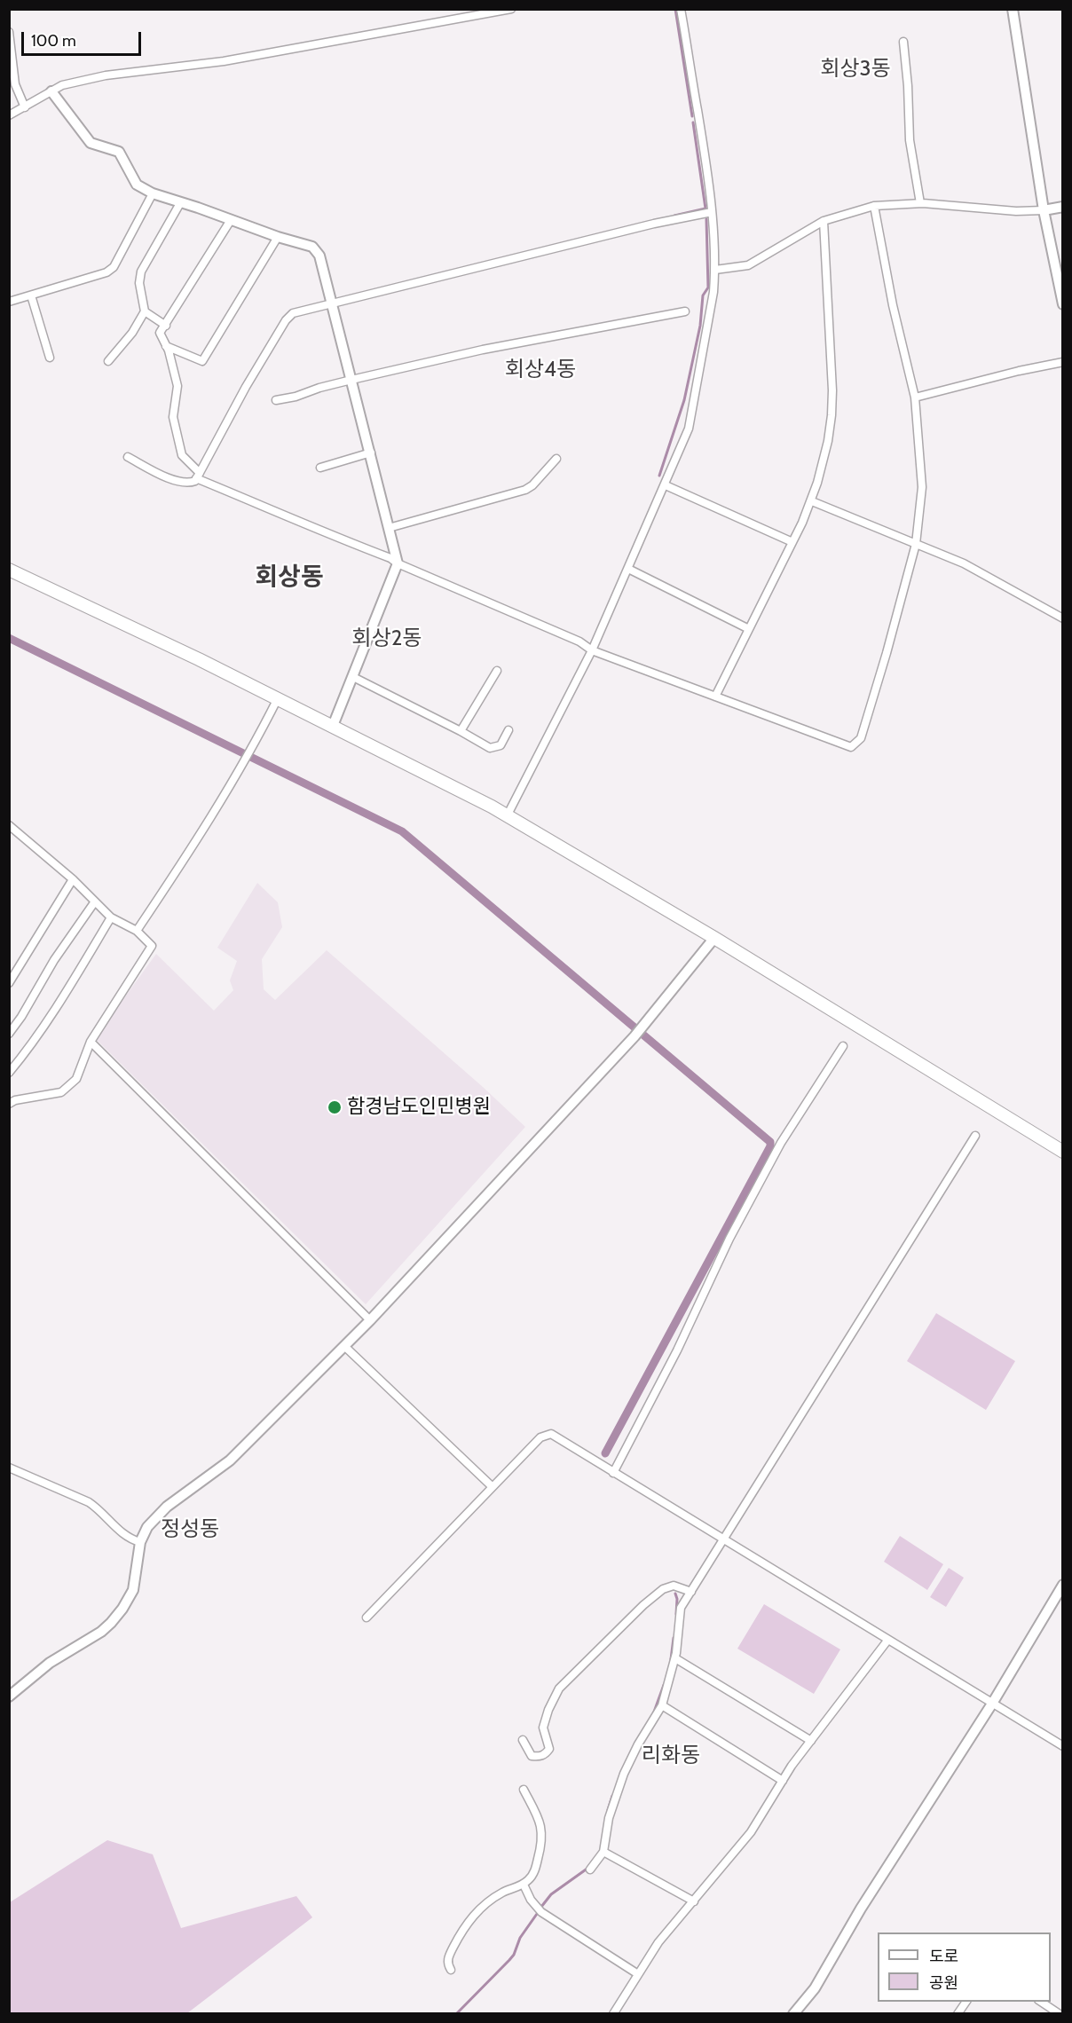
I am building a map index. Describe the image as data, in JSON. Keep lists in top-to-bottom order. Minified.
{"districts":["회상3동","회상4동","회상동","회상2동","정성동","리화동"],"places":["함경남도인민병원"],"legend":["도로","공원"],"scale_bar":"100 m"}
